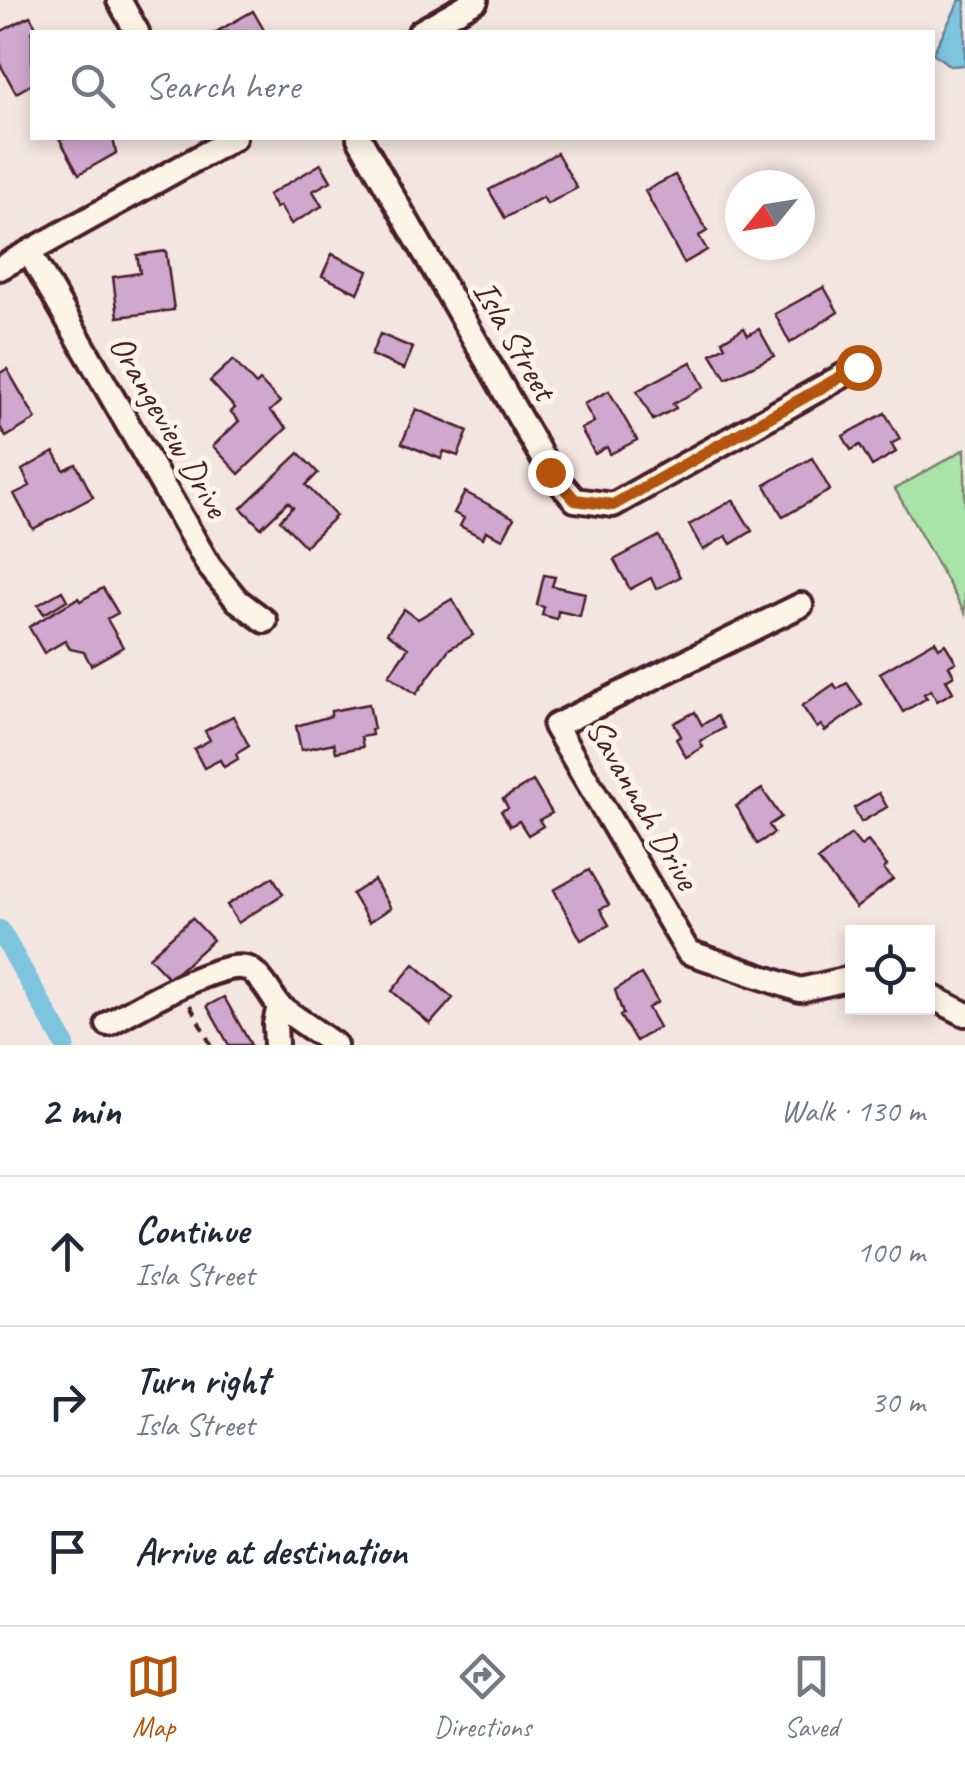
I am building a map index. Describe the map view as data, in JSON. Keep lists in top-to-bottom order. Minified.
{"streets":{"street":["Isla Street","Orangeview Drive","Savannah Drive"]},"north":"bottom left","page":{"search":"Search here","heading":["2 min","Walk · 130 m"],"list":[["Continue","Isla Street","100 m"],["Turn right","Isla Street","30 m"],"Arrive at destination"],"nav":["Map","Directions","Saved"]}}
